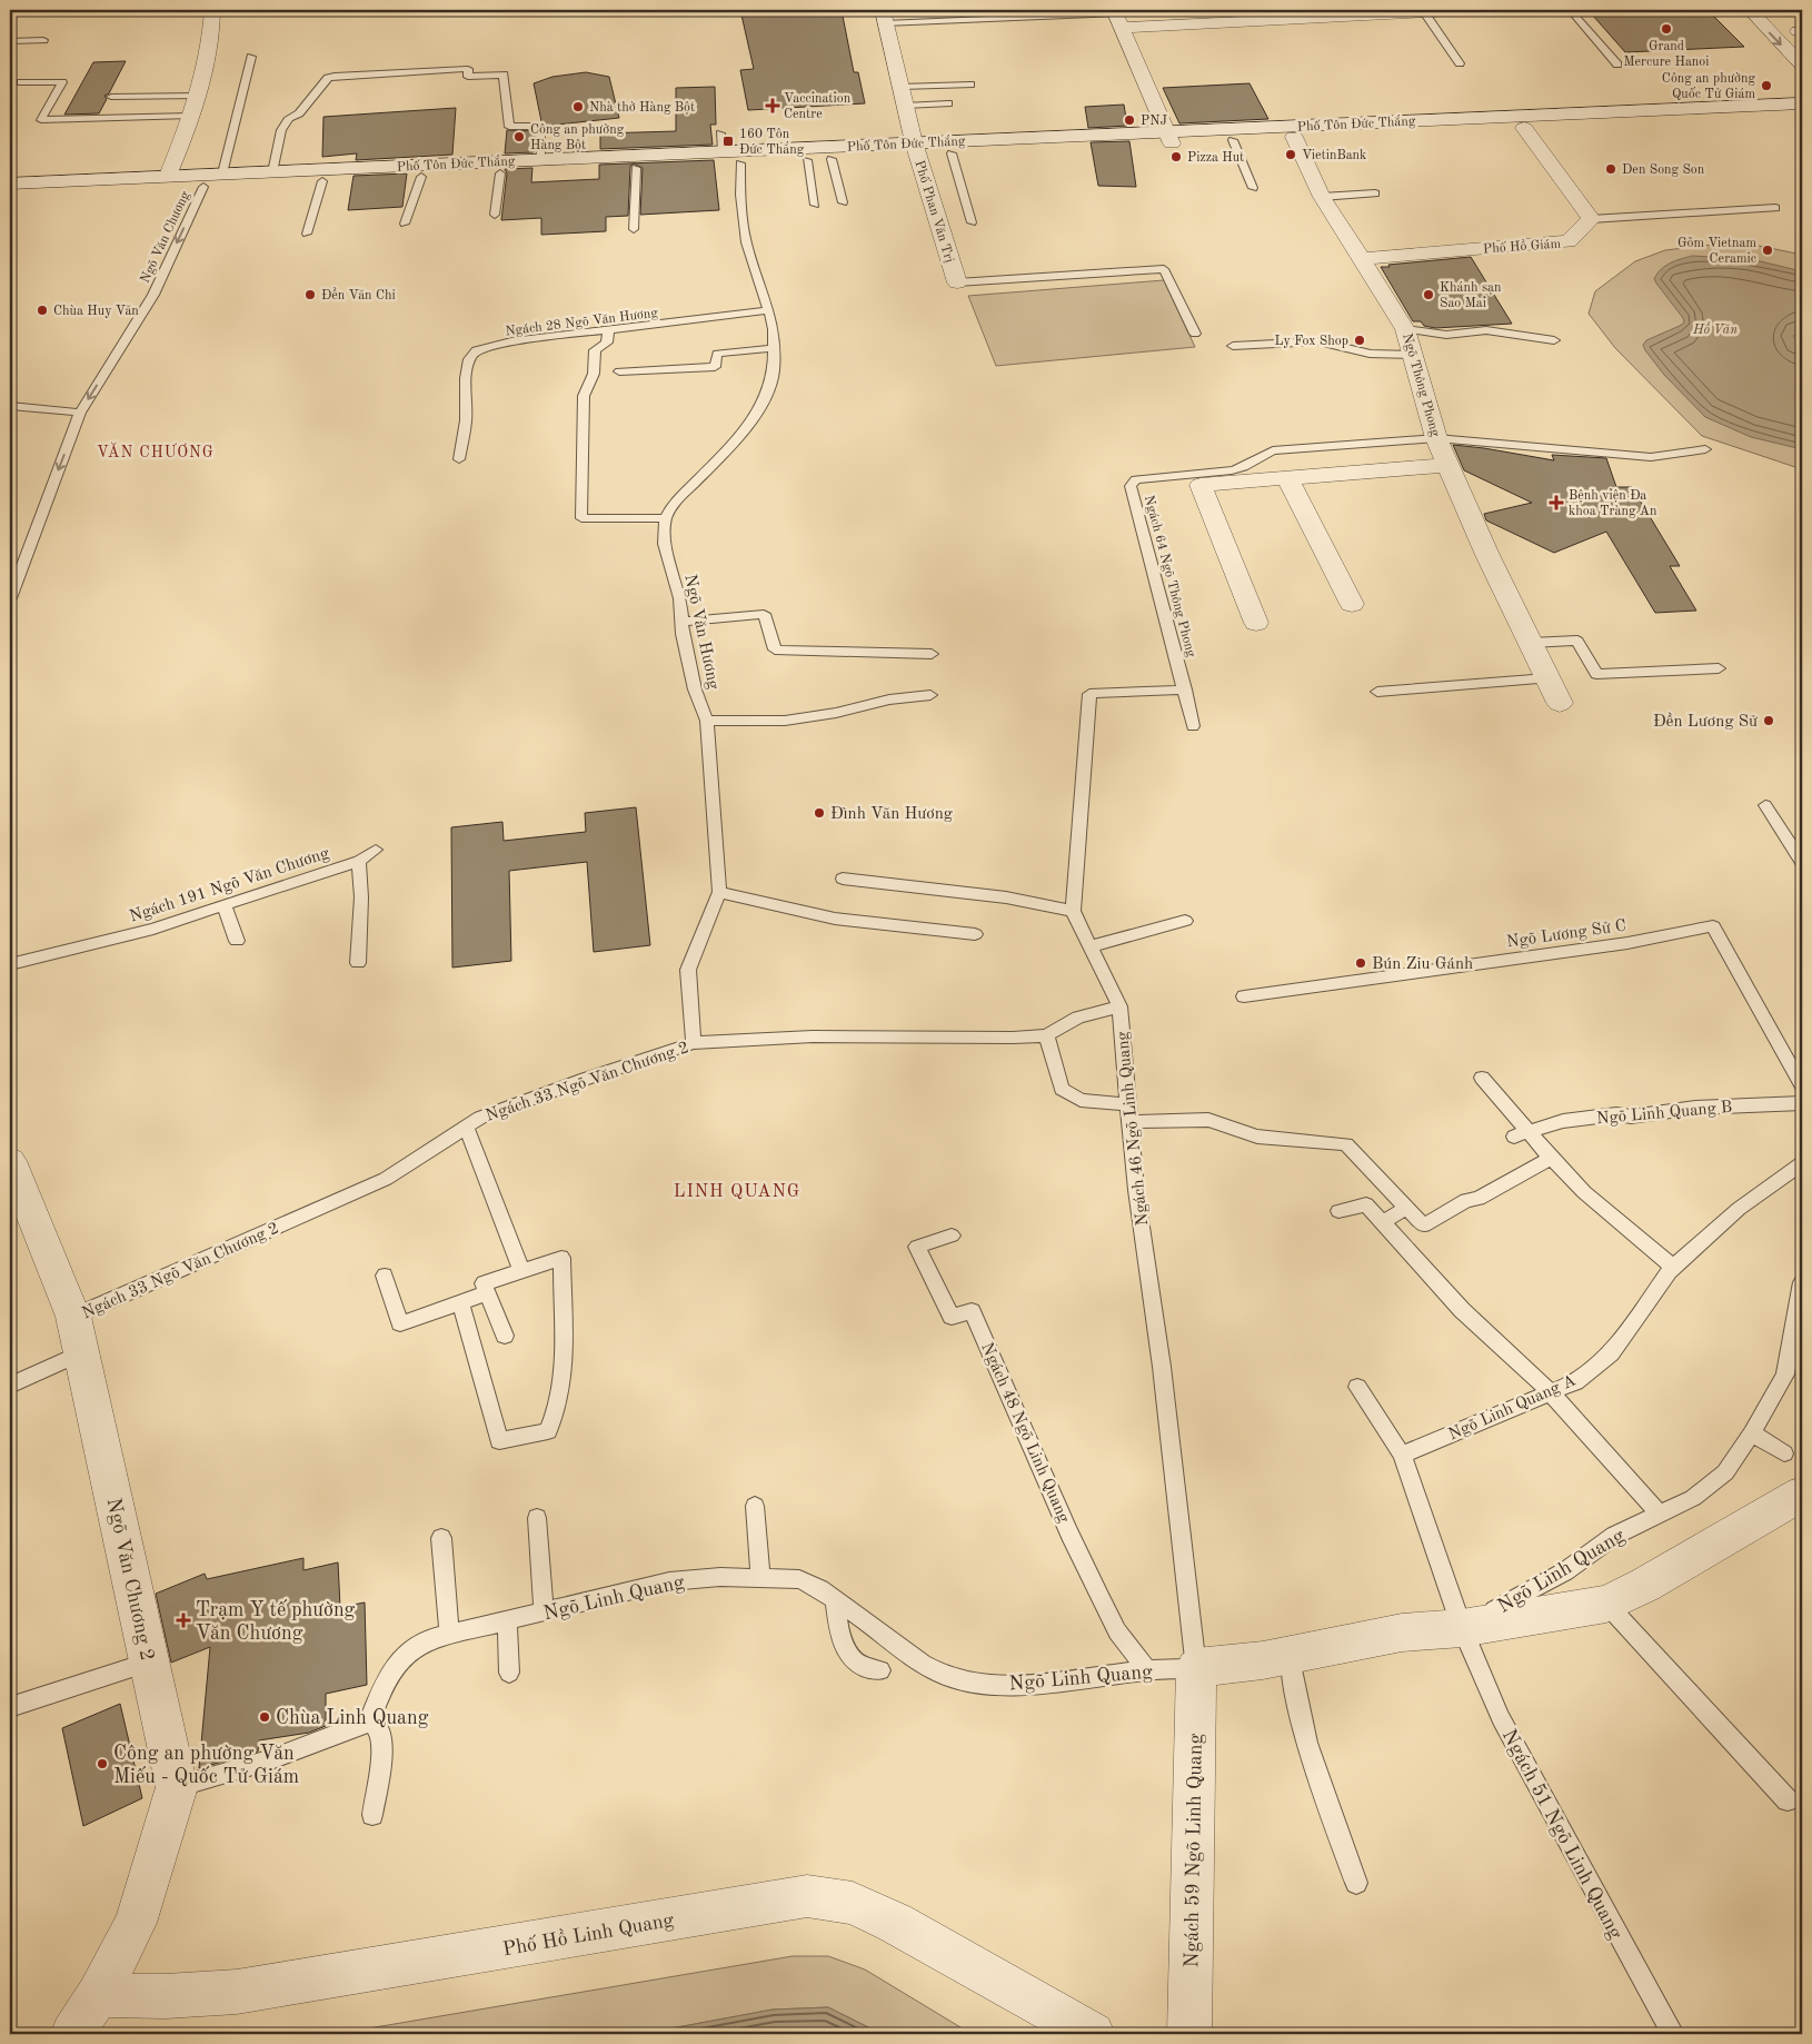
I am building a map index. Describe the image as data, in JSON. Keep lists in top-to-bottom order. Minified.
{"streets":{"street":["Phố Tôn Đức Thắng","Phố Phan Văn Trị","Phố Hồ Giám","Ngõ Thông Phong","Ngõ Linh Quang","Ngõ Văn Chương 2","Ngách 59 Ngõ Linh Quang","Phố Hồ Linh Quang"],"lane":["Ngõ Văn Chương","Ngách 28 Ngõ Văn Hương","Ngách 64 Ngõ Thông Phong","Ngõ Văn Hương","Ngách 191 Ngõ Văn Chương","Ngõ Lương Sử C","Ngách 33 Ngõ Văn Chương 2","Ngõ Linh Quang B","Ngách 46 Ngõ Linh Quang","Ngõ Linh Quang A","Ngách 48 Ngõ Linh Quang","Ngách 51 Ngõ Linh Quang"]},"crossings":[["Phố Tôn Đức Thắng","Phố Phan Văn Trị"],["Phố Tôn Đức Thắng","Ngõ Văn Chương"],["Phố Tôn Đức Thắng","Ngõ Thông Phong"],["Phố Hồ Giám","Ngõ Thông Phong"],["Ngõ Thông Phong","Ngách 64 Ngõ Thông Phong"],["Ngõ Văn Hương","Ngách 33 Ngõ Văn Chương 2"],["Ngách 33 Ngõ Văn Chương 2","Ngách 46 Ngõ Linh Quang"],["Ngách 33 Ngõ Văn Chương 2","Ngõ Văn Chương 2"],["Ngách 46 Ngõ Linh Quang","Ngõ Linh Quang"],["Ngách 46 Ngõ Linh Quang","Ngách 59 Ngõ Linh Quang"],["Ngõ Linh Quang A","Ngách 51 Ngõ Linh Quang"],["Ngách 48 Ngõ Linh Quang","Ngõ Linh Quang"],["Ngõ Linh Quang","Ngách 51 Ngõ Linh Quang"],["Ngõ Linh Quang","Ngách 59 Ngõ Linh Quang"],["Ngõ Văn Chương 2","Phố Hồ Linh Quang"]],"one_way":["Ngõ Văn Chương"],"districts":["VĂN CHƯƠNG","LINH QUANG"],"parks":["Hồ Văn"],"places":{"other":["Grand Mercure Hanoi","Công an phường Quốc Tử Giám","Nhà thờ Hàng Bột","PNJ","Công an phường Hàng Bột","VietinBank","Pizza Hut","Den Song Son","Gõm Vietnam Ceramic","Đền Văn Chỉ","Khánh sạn Sao Mai","Chùa Huy Văn","Ly Fox Shop","Đền Lương Sử","Đình Văn Hương","Bún Ziu Gánh","Chùa Linh Quang","Công an phường Văn Miếu - Quốc Tử Giám"],"health":["Vaccination Centre","Bệnh viện Đa khoa Tràng An","Trạm Y tế phường Văn Chương"],"transit":["160 Tôn Đức Thắng"]}}
